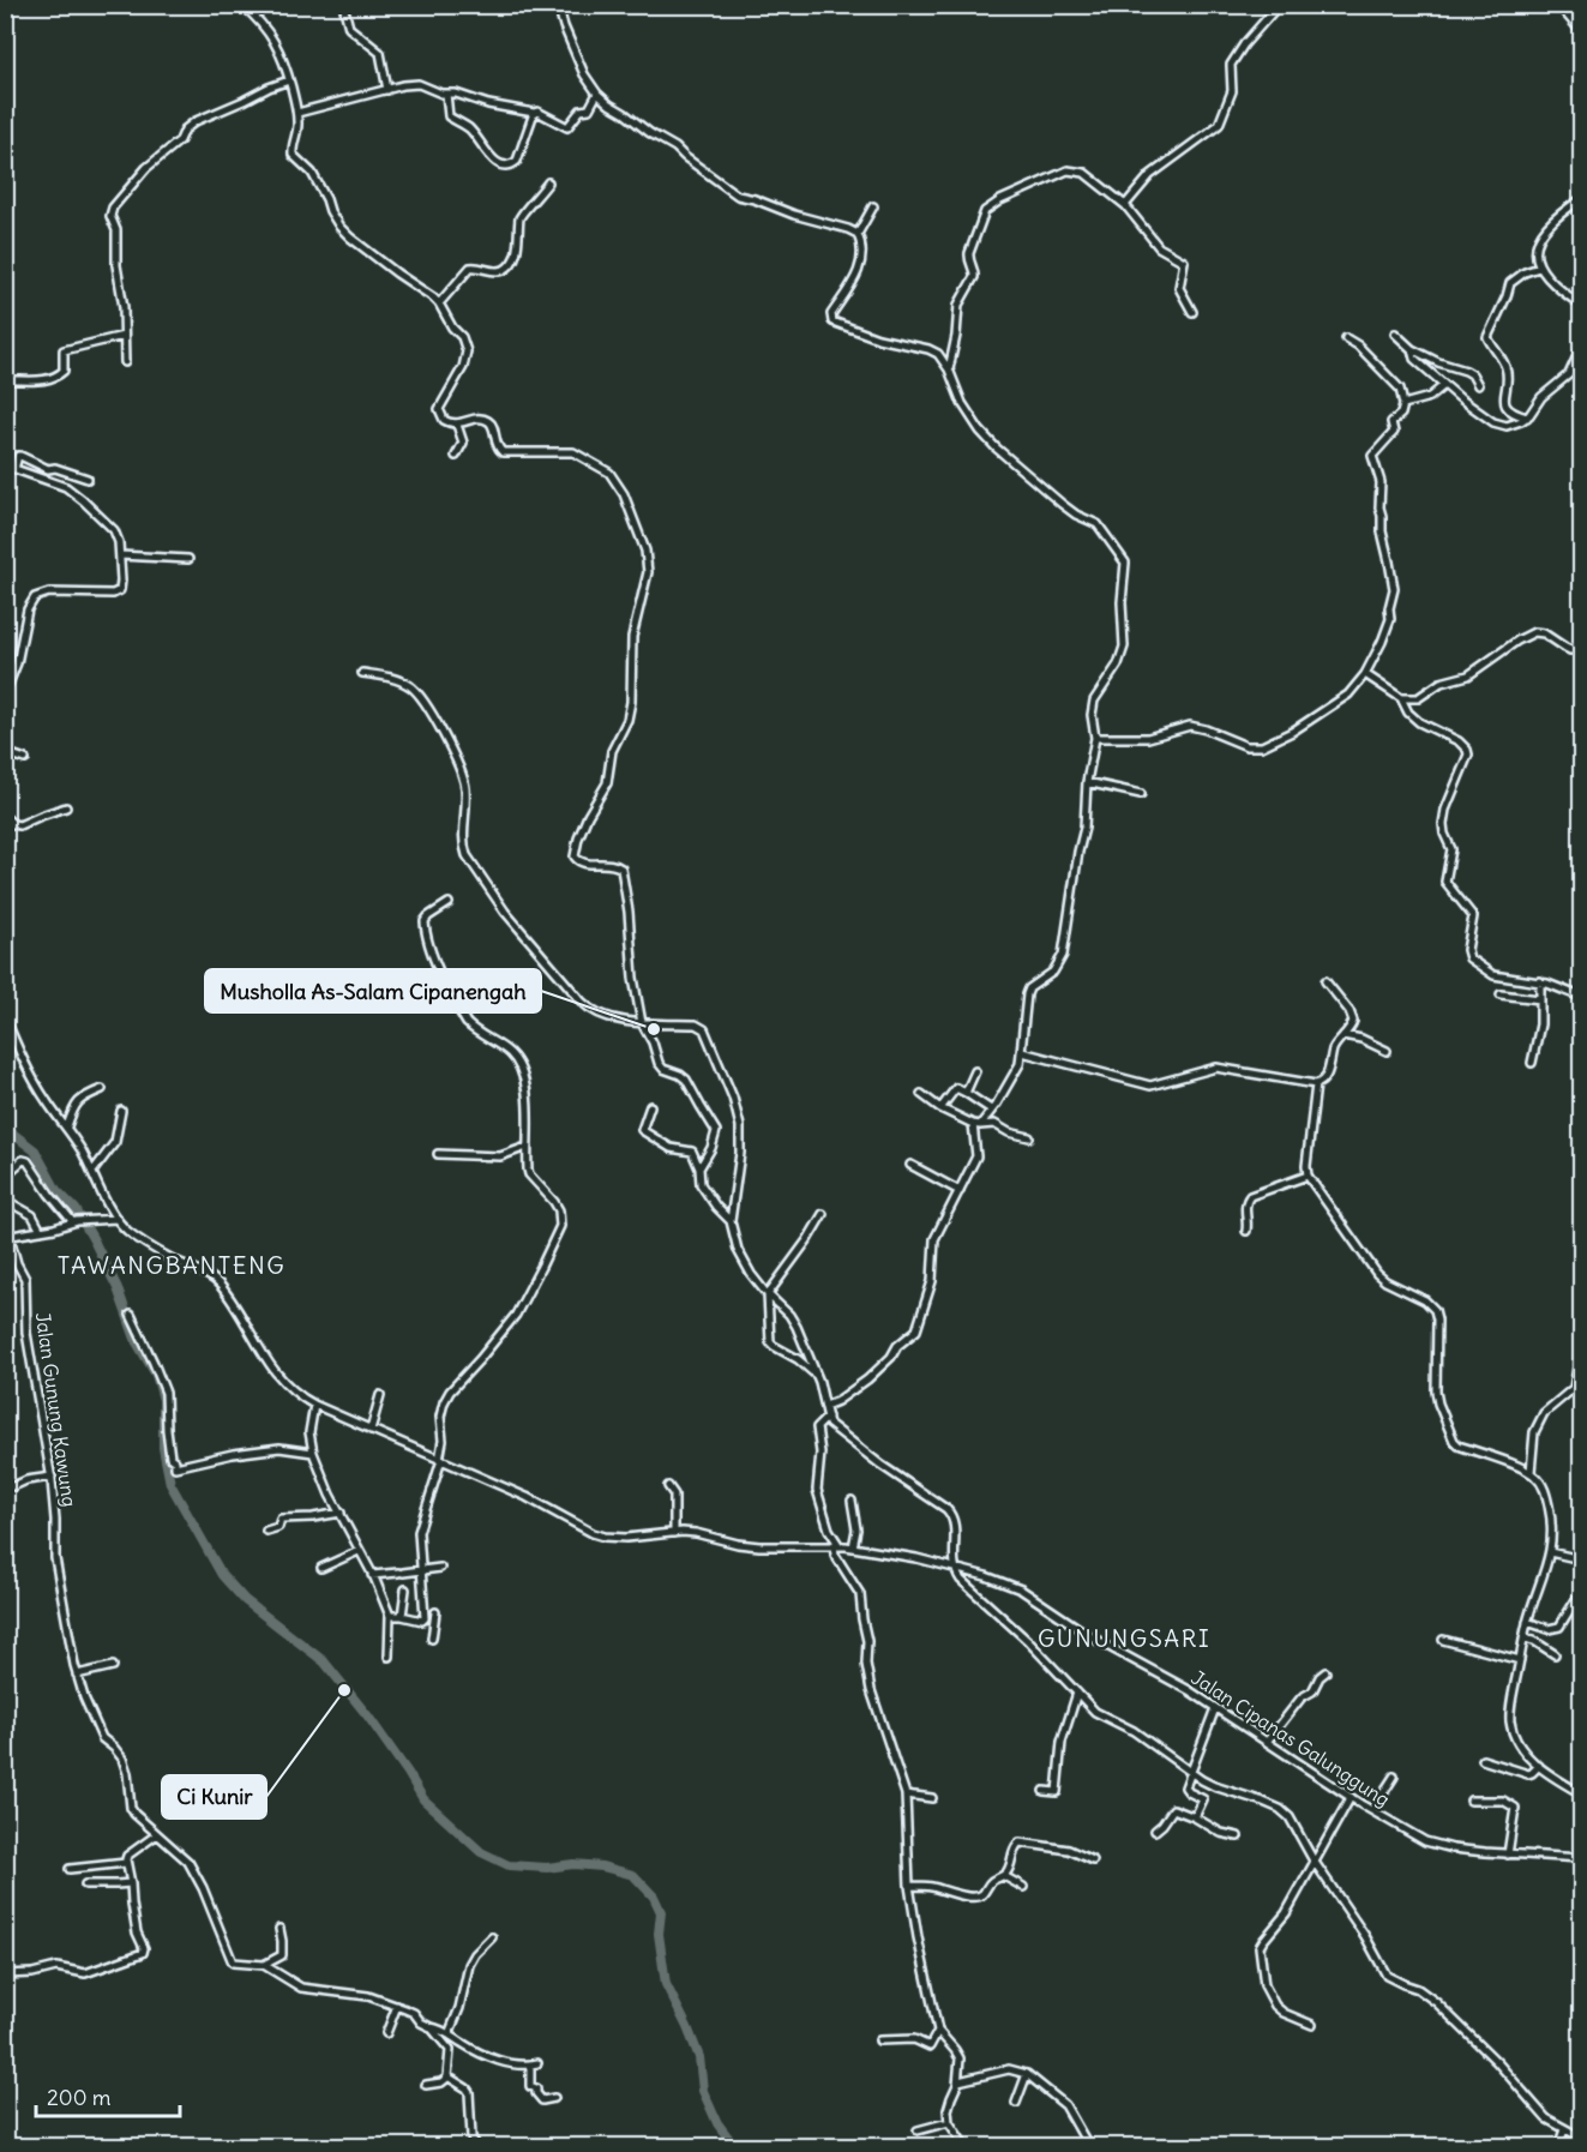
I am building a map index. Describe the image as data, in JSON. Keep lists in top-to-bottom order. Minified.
{"streets":{"street":["Jalan Gunung Kawung","Jalan Cipanas Galunggung"]},"districts":["TAWANGBANTENG","GUNUNGSARI"],"places":["Musholla As-Salam Cipanengah","Ci Kunir"],"scale_bar":"200 m"}
